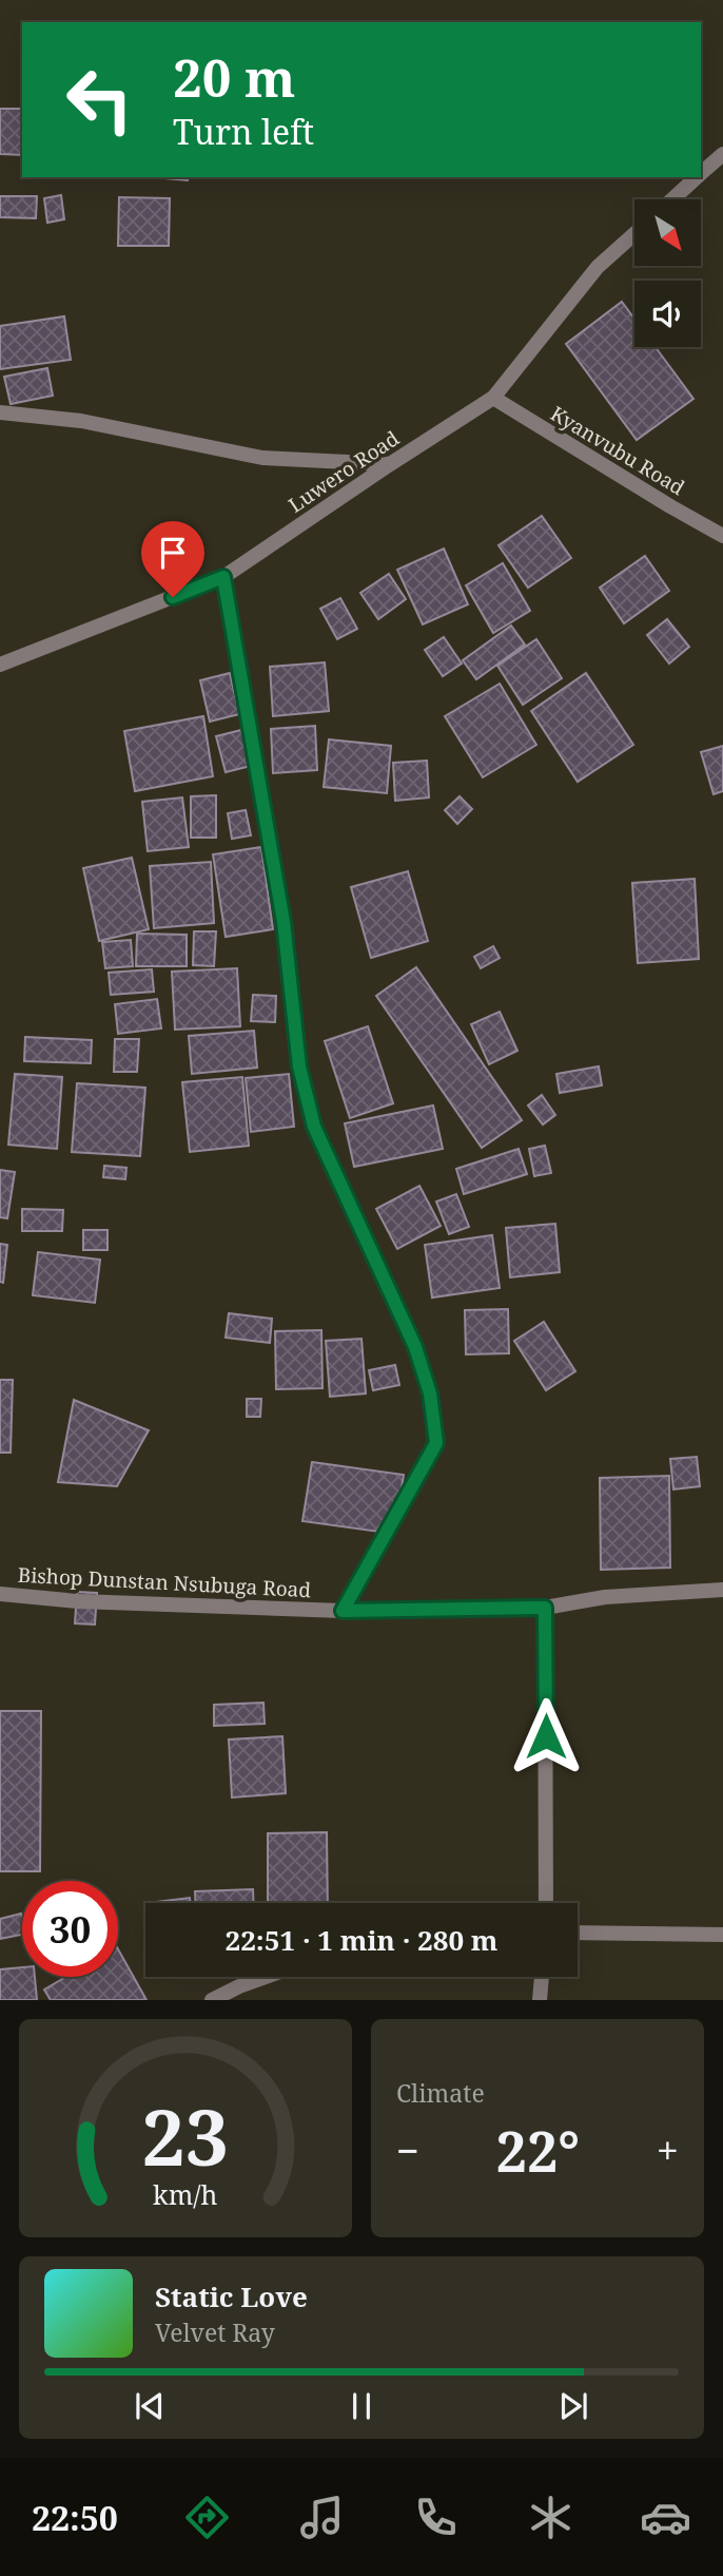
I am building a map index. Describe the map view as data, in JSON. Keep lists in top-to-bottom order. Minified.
{"streets":{"street":["Kyanvubu Road","Luwero Road","Bishop Dunstan Nsubuga Road"]},"crossings":[["Kyanvubu Road","Luwero Road"]],"north":"bottom right","page":{"turn":["20 m","Turn left"],"limit":"30","trip":"22:51 · 1 min · 280 m","tile":"Climate","heat":["−","22°","+"],"song":["Static Love","Velvet Ray"],"tabs":"22:50","gauge":["23","km/h"]}}
